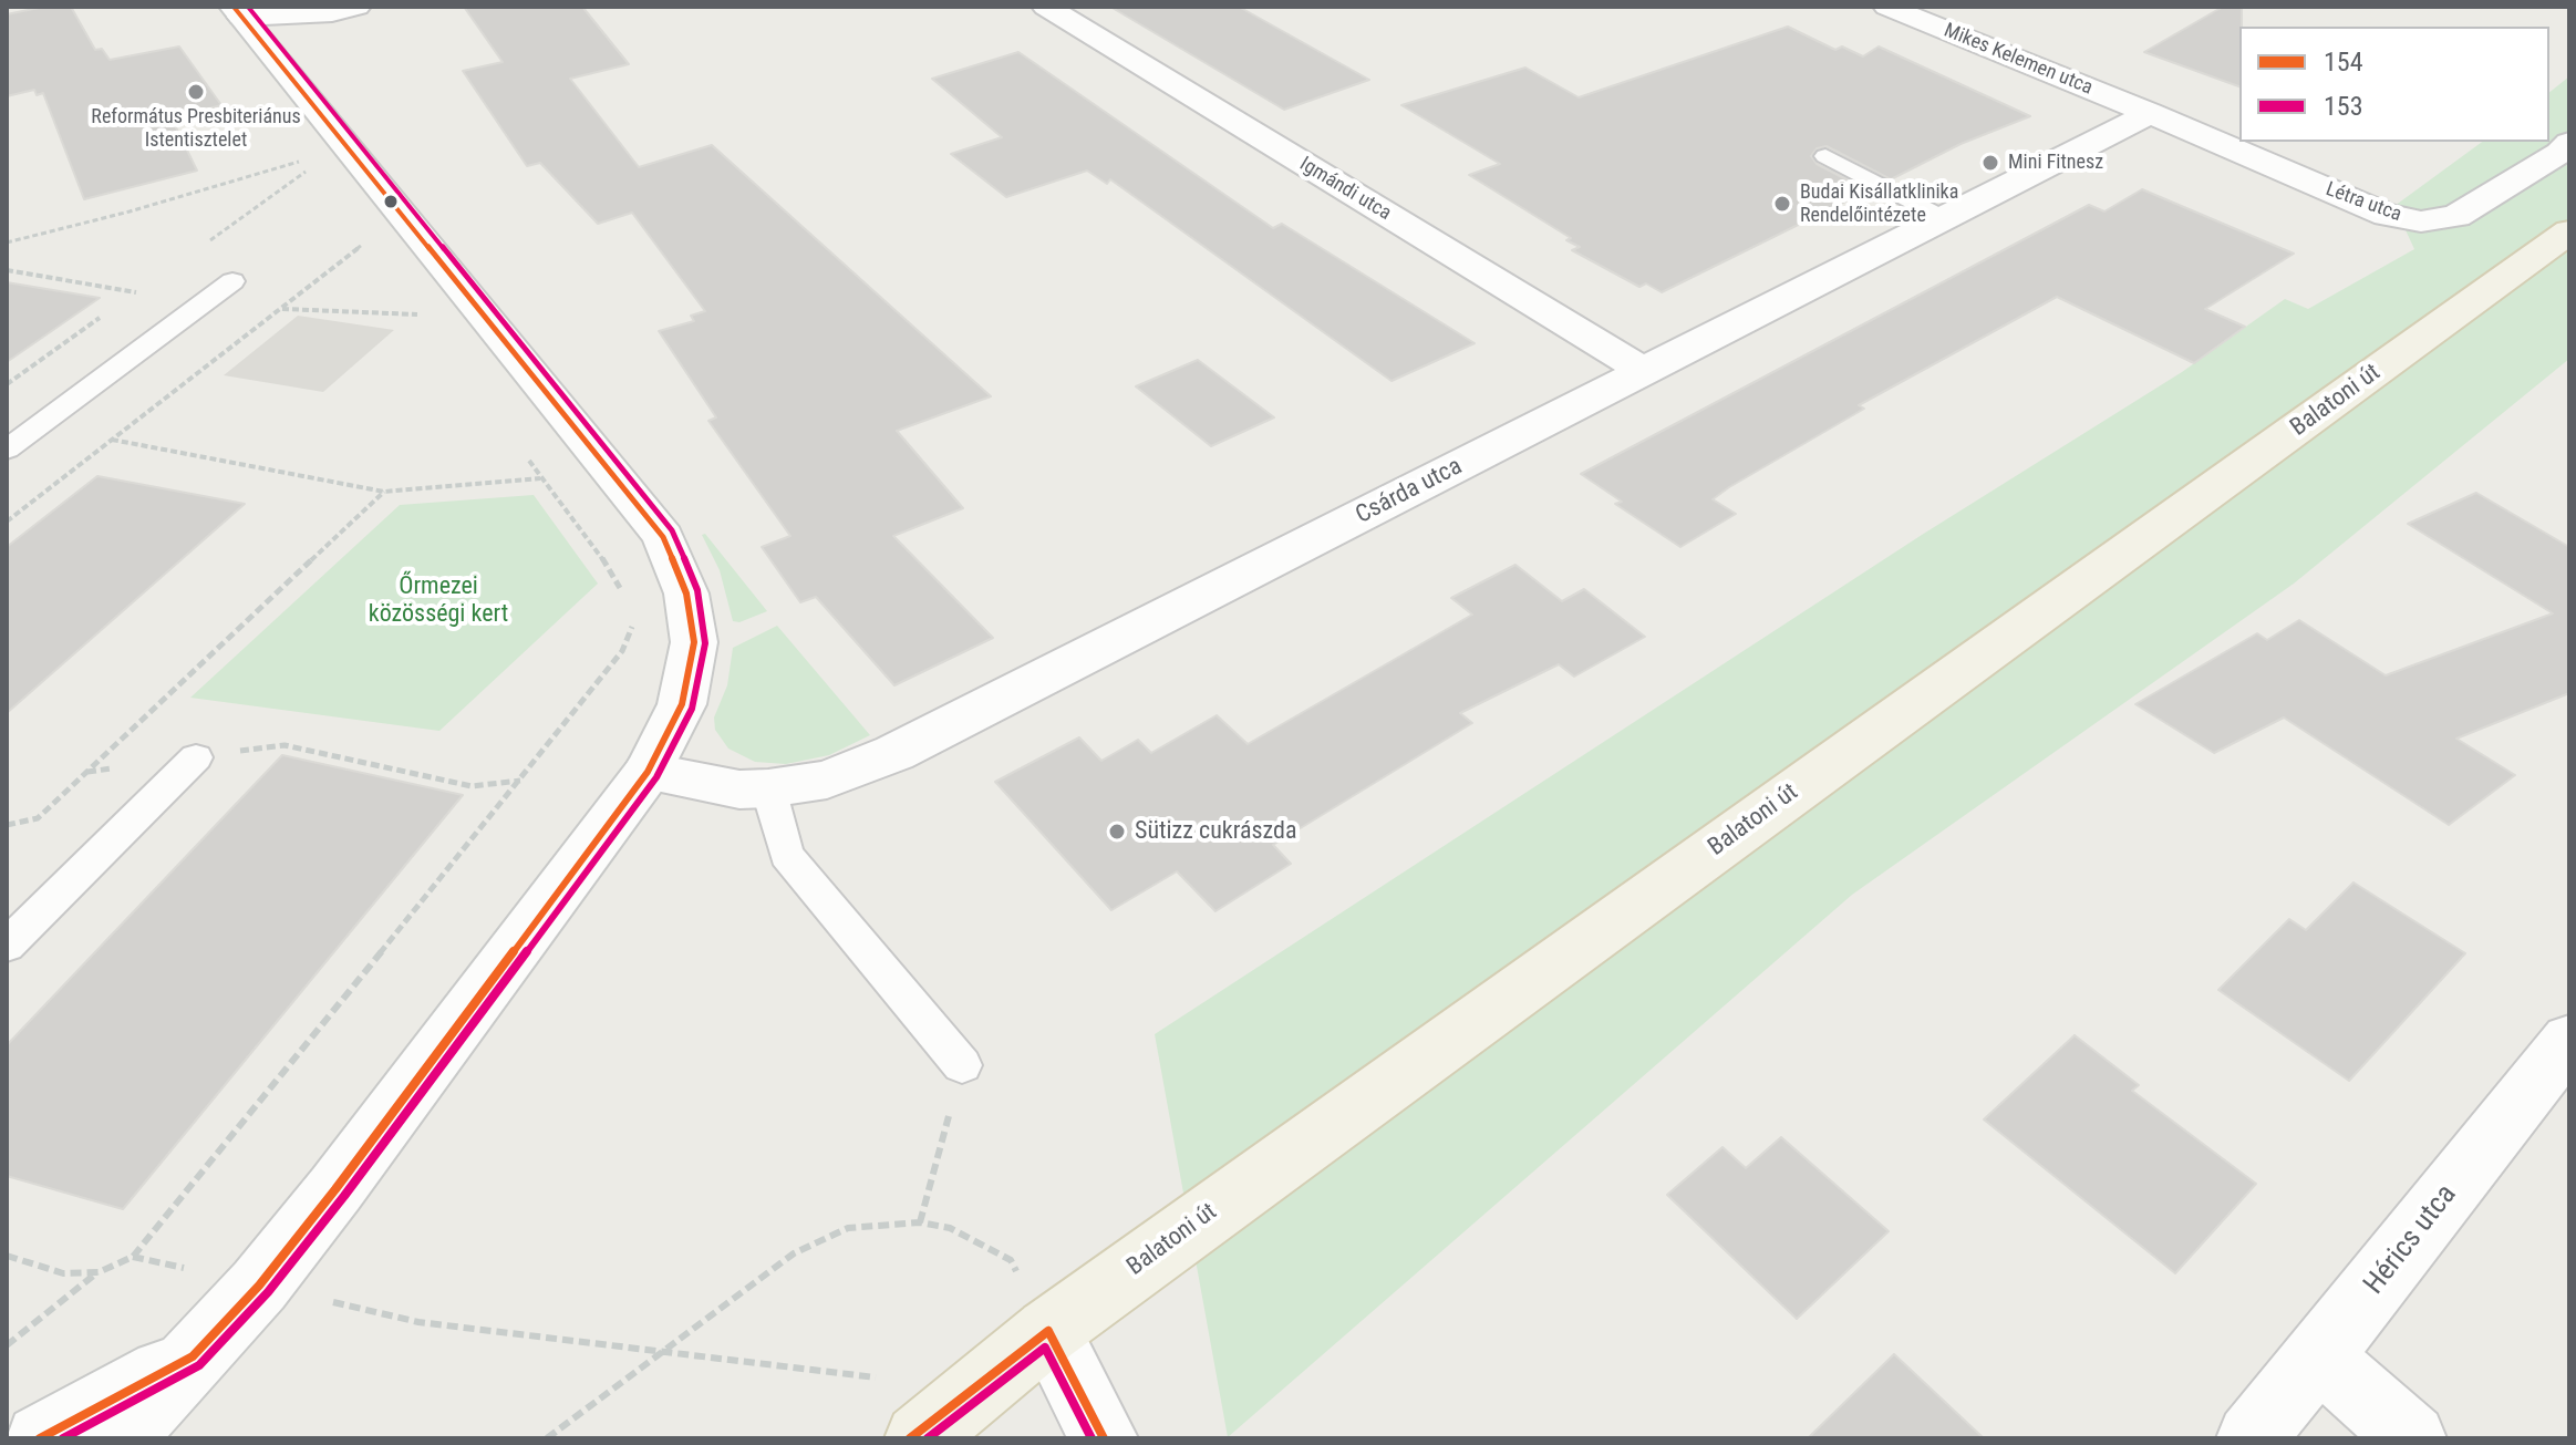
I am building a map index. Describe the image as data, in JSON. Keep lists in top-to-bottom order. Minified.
{"streets":{"main road":["Balatoni út"],"street":["Mikes Kelemen utca","Igmándi utca","Létra utca","Csárda utca","Hérics utca"]},"crossings":[["Mikes Kelemen utca","Létra utca"],["Mikes Kelemen utca","Csárda utca"],["Igmándi utca","Csárda utca"],["Létra utca","Csárda utca"]],"parks":["Őrmezei közösségi kert"],"places":["Református Presbiteriánus Istentisztelet","Mini Fitnesz","Budai Kisállatklinika Rendelőintézete","Sütizz cukrászda"],"lines":["transit line 154","transit line 153"],"legend":["154","153"]}
